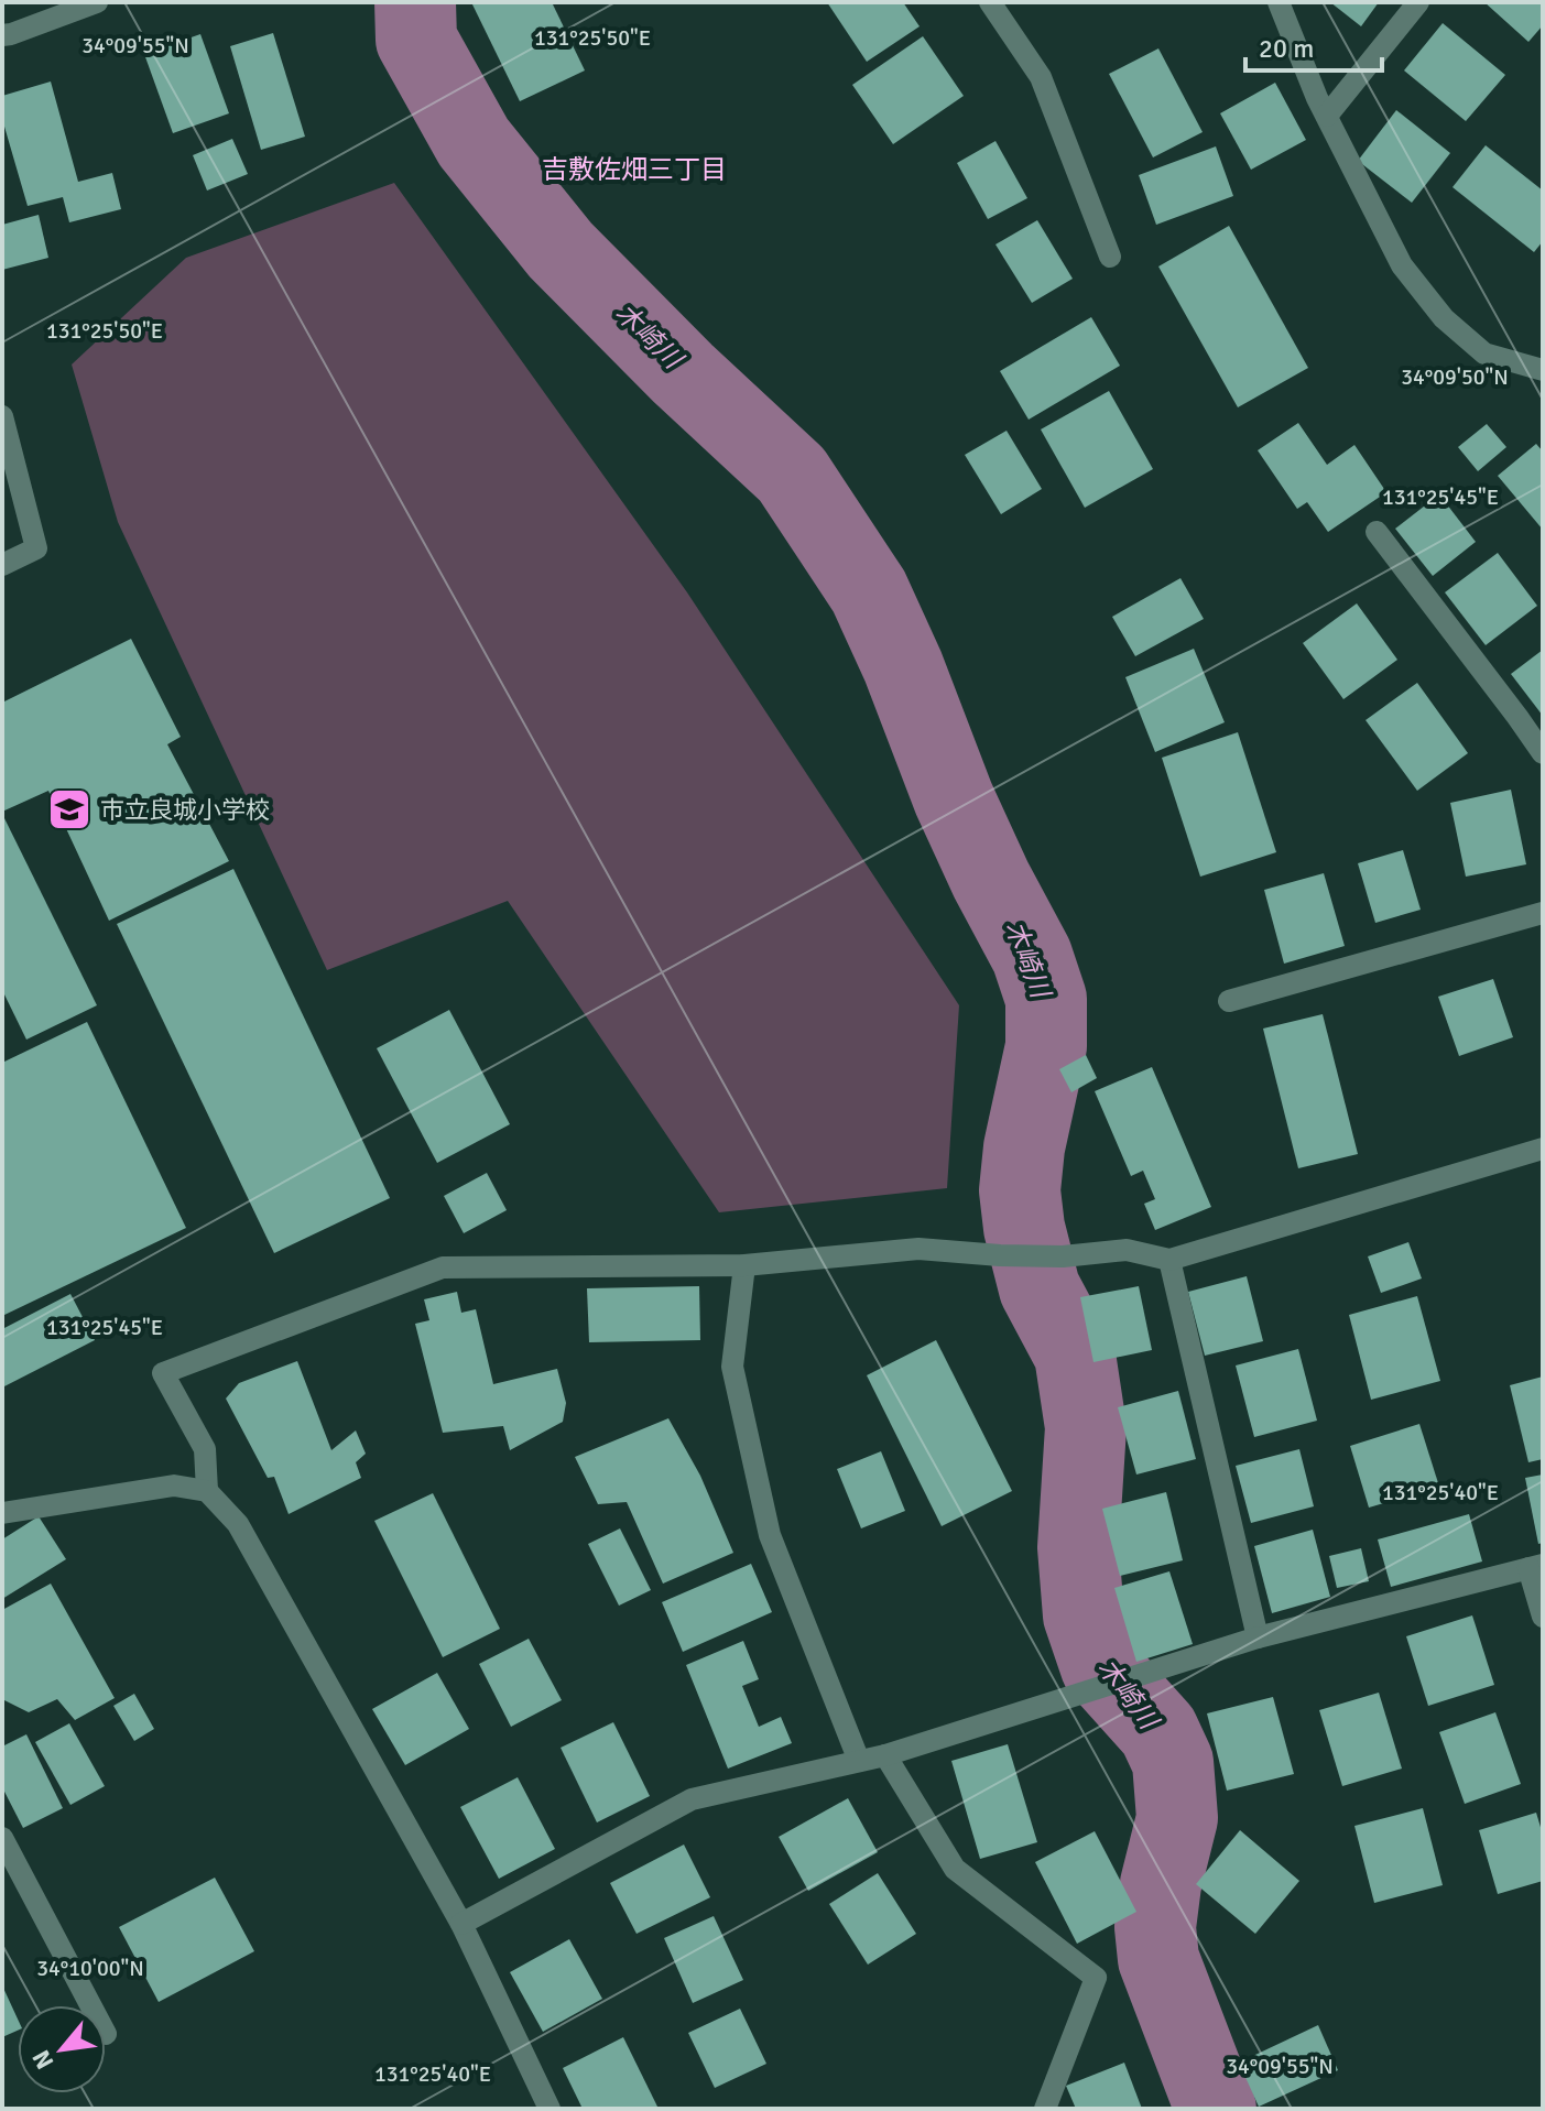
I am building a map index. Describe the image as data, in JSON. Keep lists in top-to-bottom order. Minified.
{"districts":["吉敷佐畑三丁目"],"water":["木崎川"],"places":{"school or university":["市立良城小学校"]},"scale_bar":"20 m","north":"bottom left","coordinates":["131°25'50\"E","34°09'55\"N","34°09'50\"N","131°25'45\"E","131°25'40\"E","34°10'00\"N"]}
